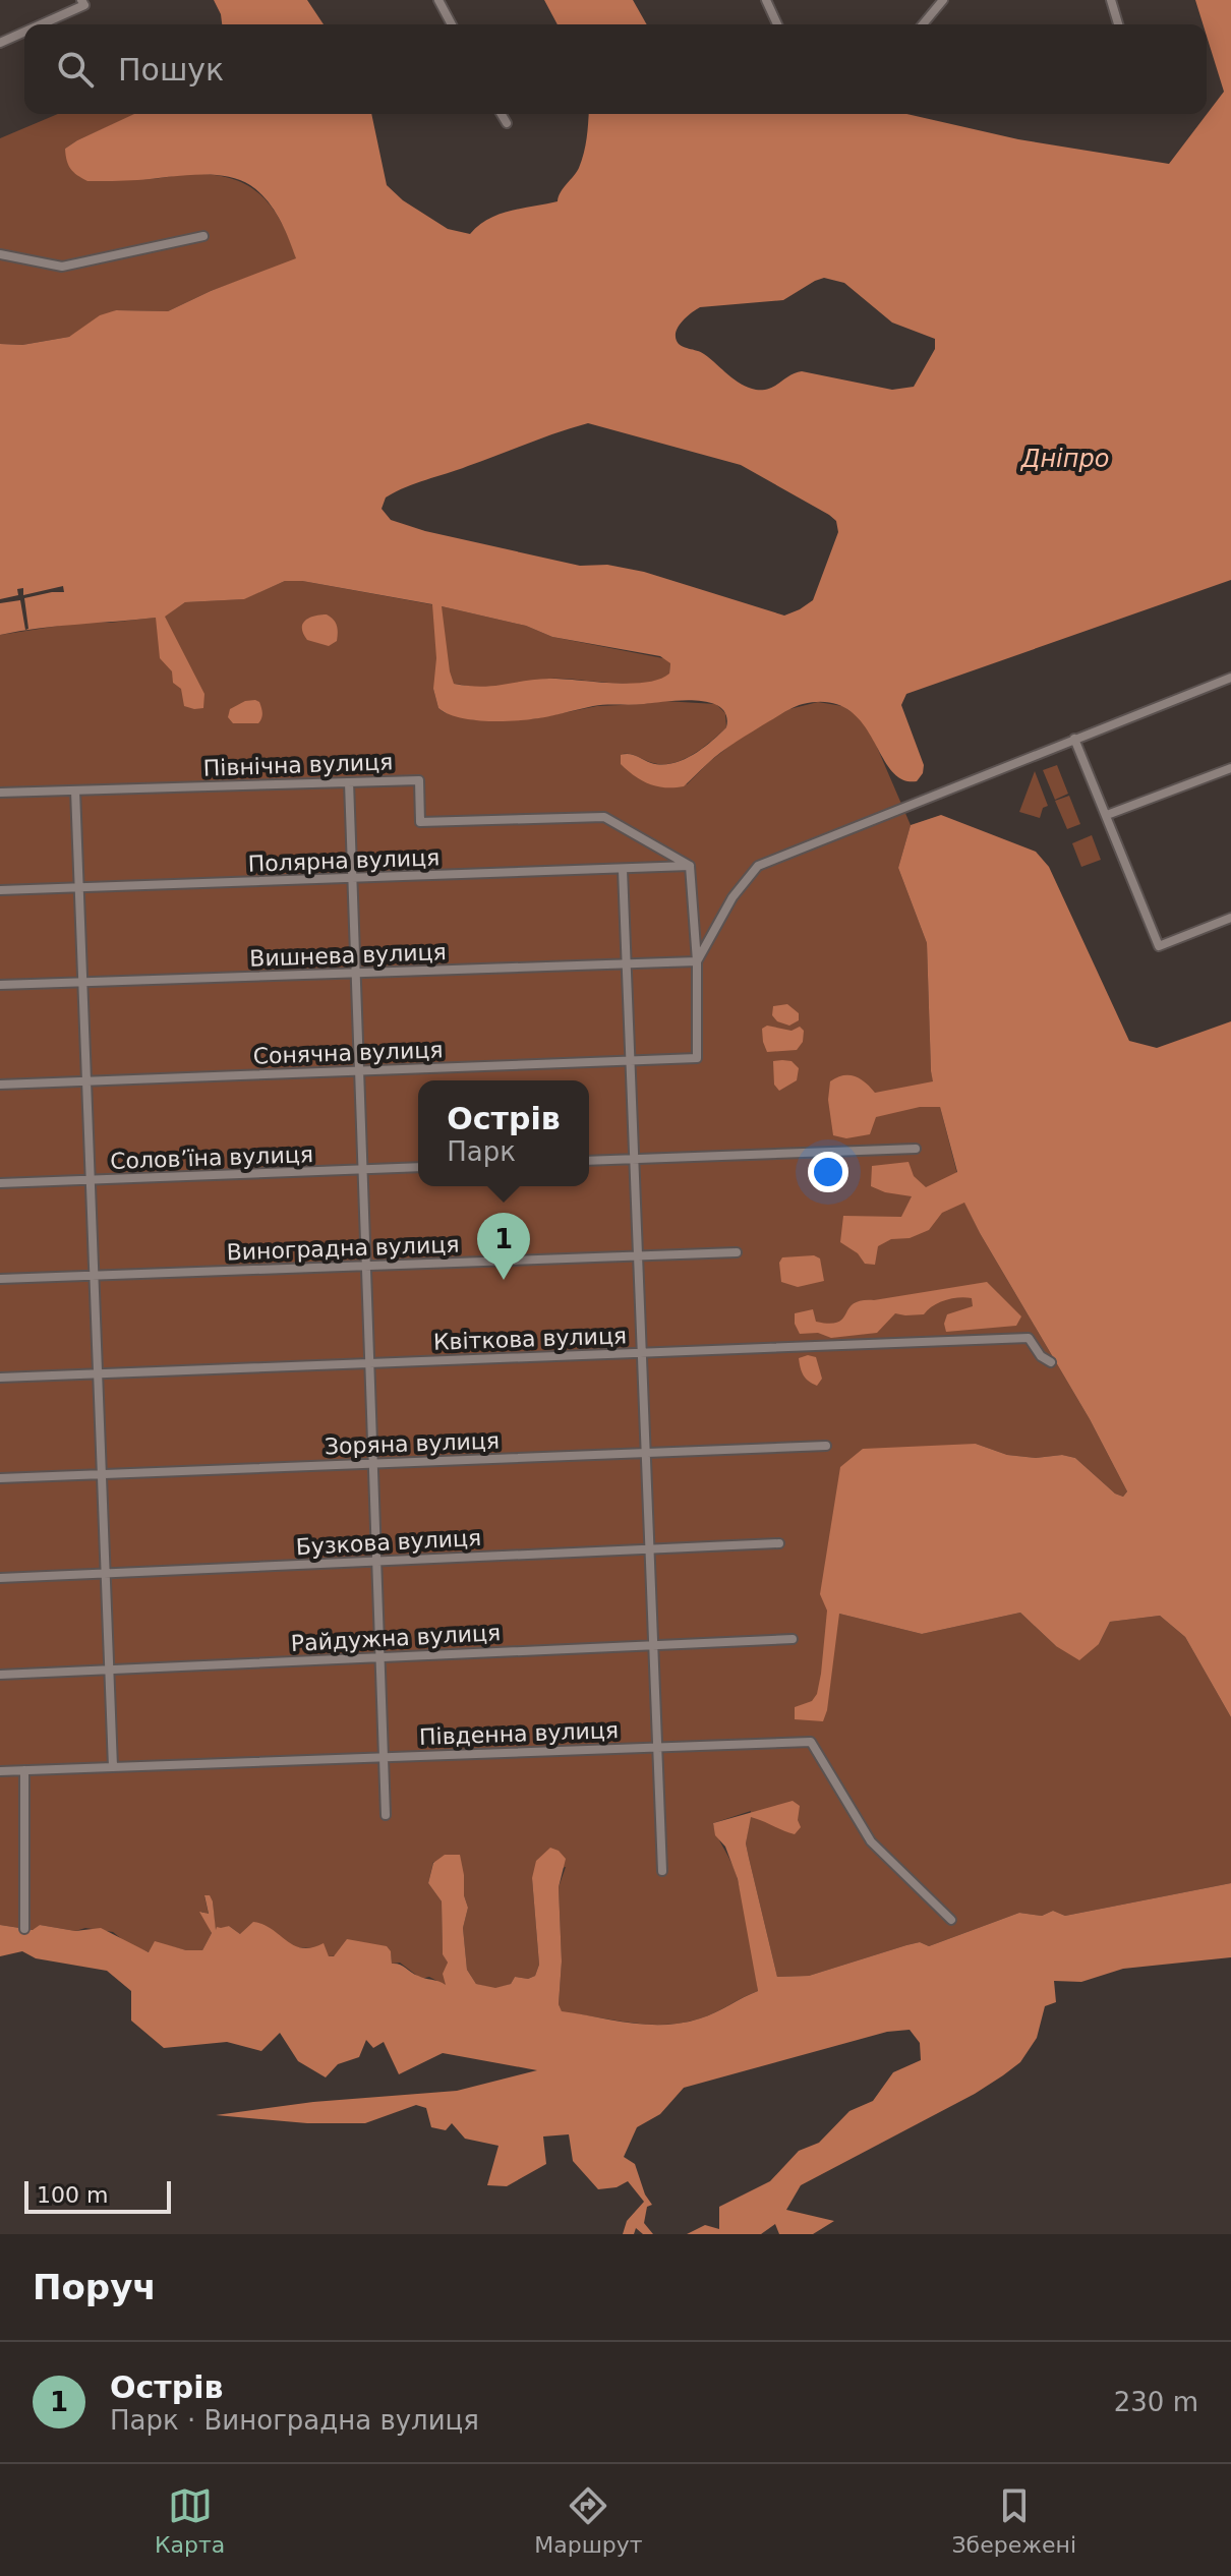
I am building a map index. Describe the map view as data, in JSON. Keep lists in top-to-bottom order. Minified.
{"streets":{"street":["Північна вулиця","Полярна вулиця","Вишнева вулиця","Сонячна вулиця","Соловʼїна вулиця","Виноградна вулиця","Квіткова вулиця","Зоряна вулиця","Бузкова вулиця","Райдужна вулиця","Південна вулиця"]},"crossings":[["Північна вулиця","Полярна вулиця"],["Вишнева вулиця","Сонячна вулиця"]],"water":["Дніпро"],"scale_bar":"100 m","page":{"search":"Пошук","popup":["Острів","Парк"],"pins":"1","scale":"100 m","heading":"Поруч","list":[{"mark":"1","name":"Острів","note":"Парк · Виноградна вулиця","value":"230 m"}],"nav":["Карта","Маршрут","Збережені"]}}
